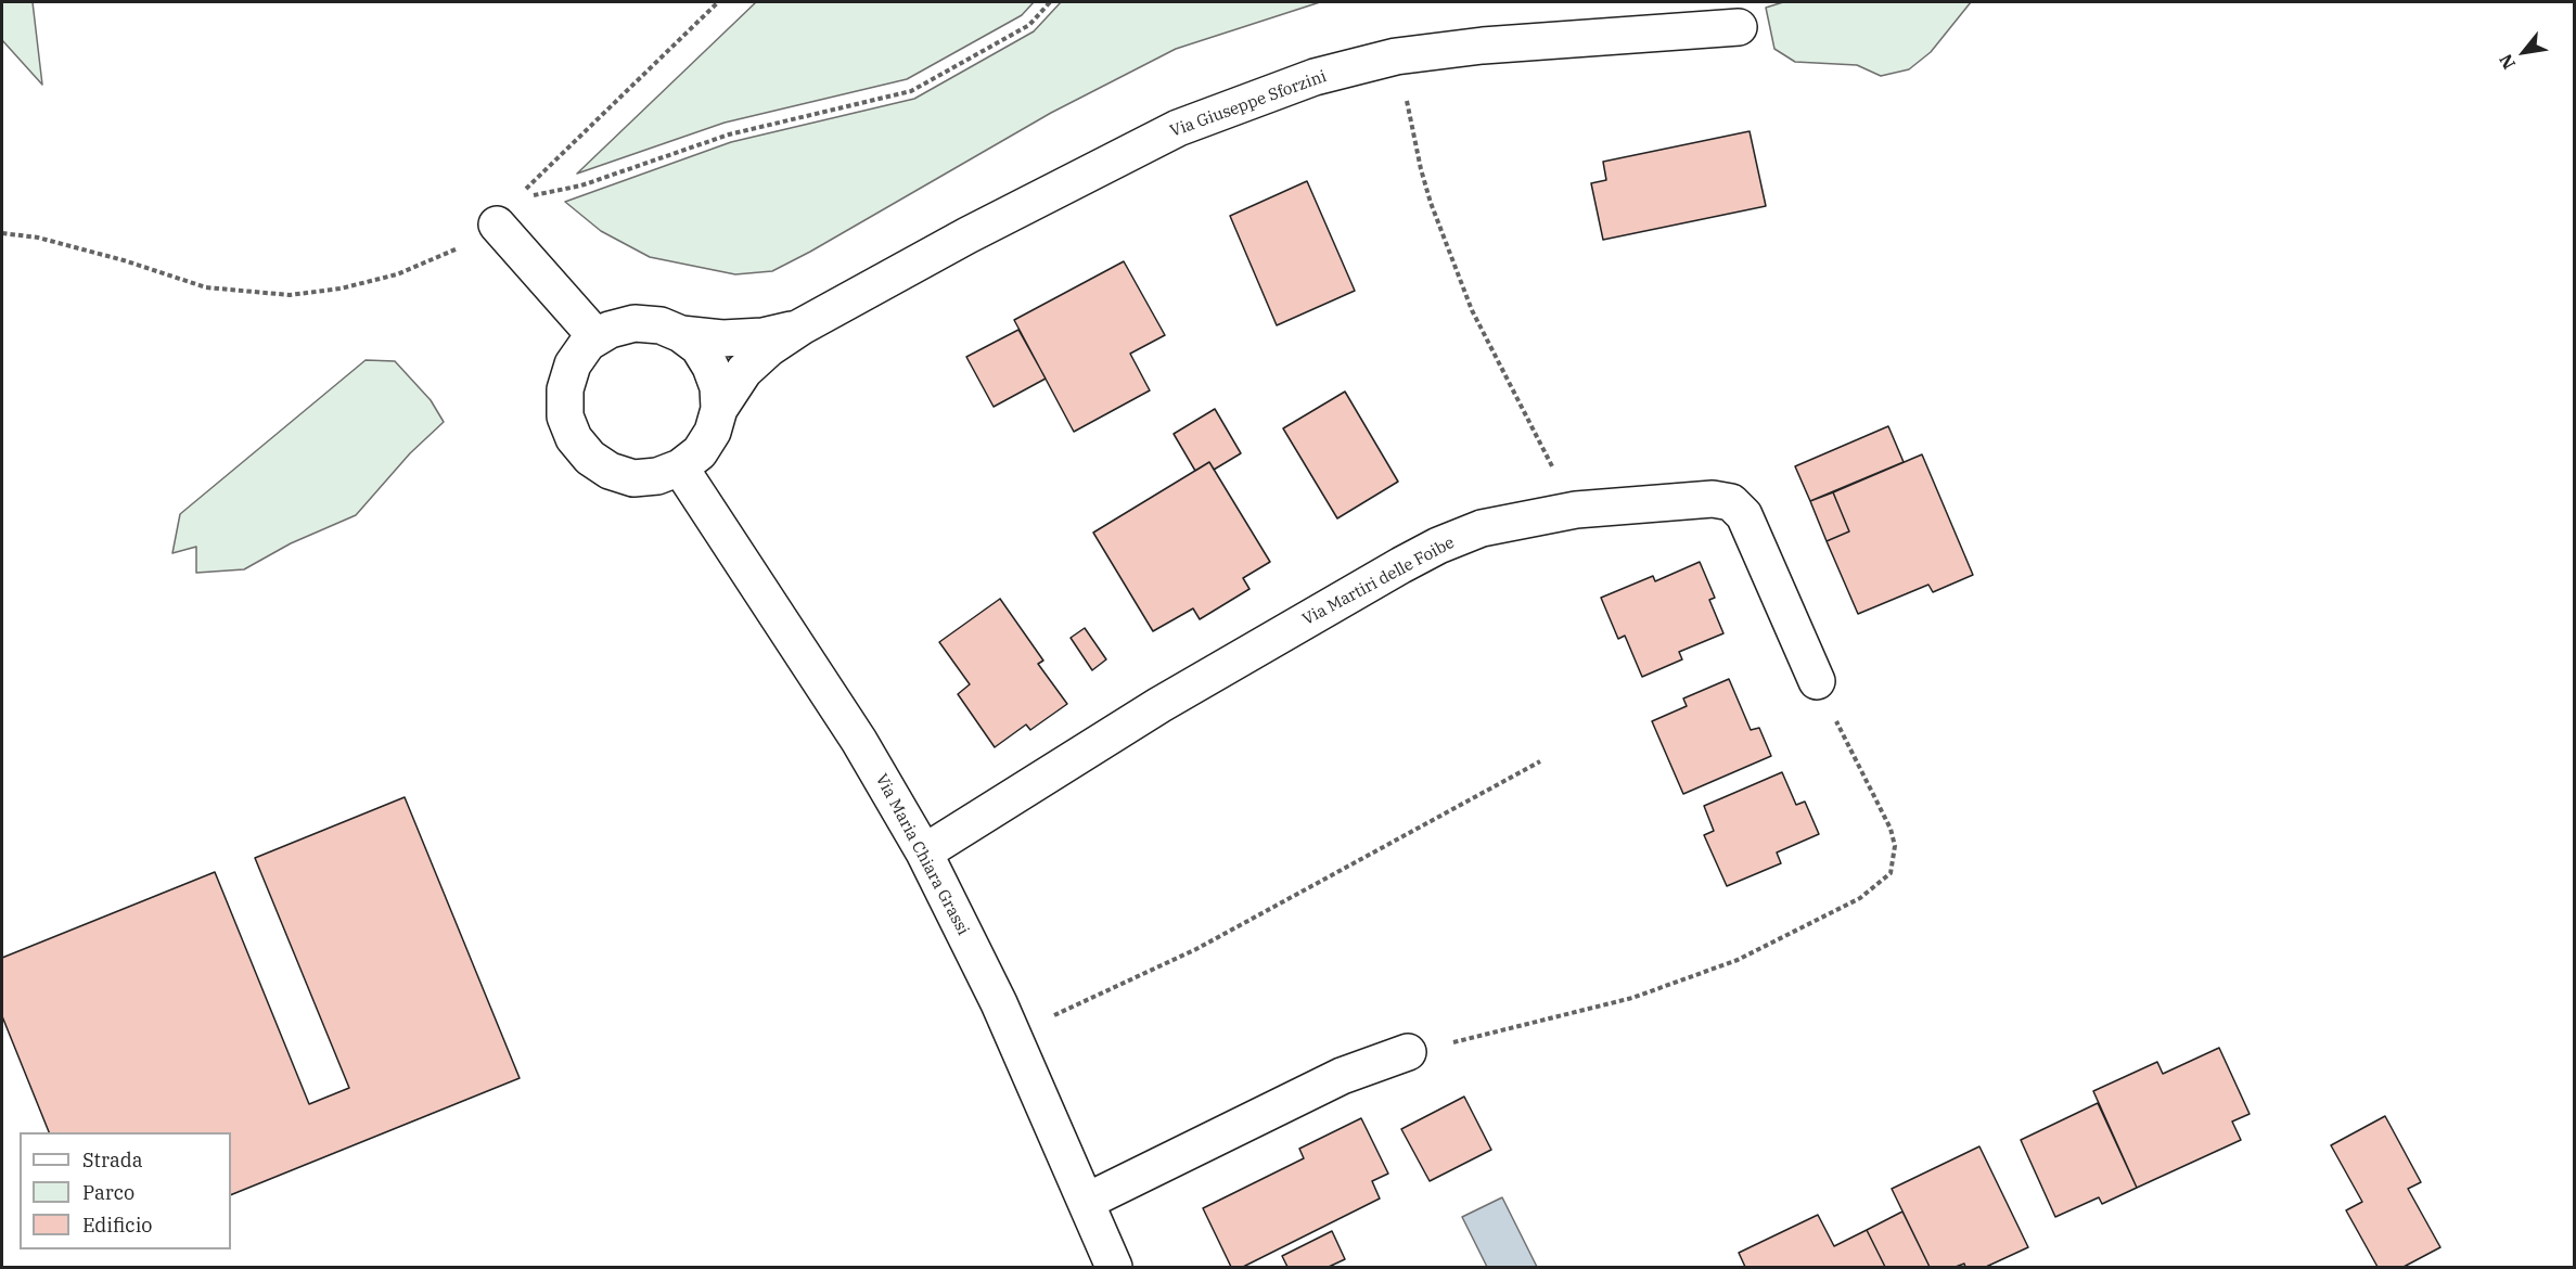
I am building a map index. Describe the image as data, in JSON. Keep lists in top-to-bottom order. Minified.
{"streets":{"street":["Via Giuseppe Sforzini","Via Martiri delle Foibe","Via Maria Chiara Grassi"]},"crossings":[["Via Giuseppe Sforzini","Via Maria Chiara Grassi"],["Via Martiri delle Foibe","Via Maria Chiara Grassi"]],"legend":["Strada","Parco","Edificio"],"north":"bottom left"}
